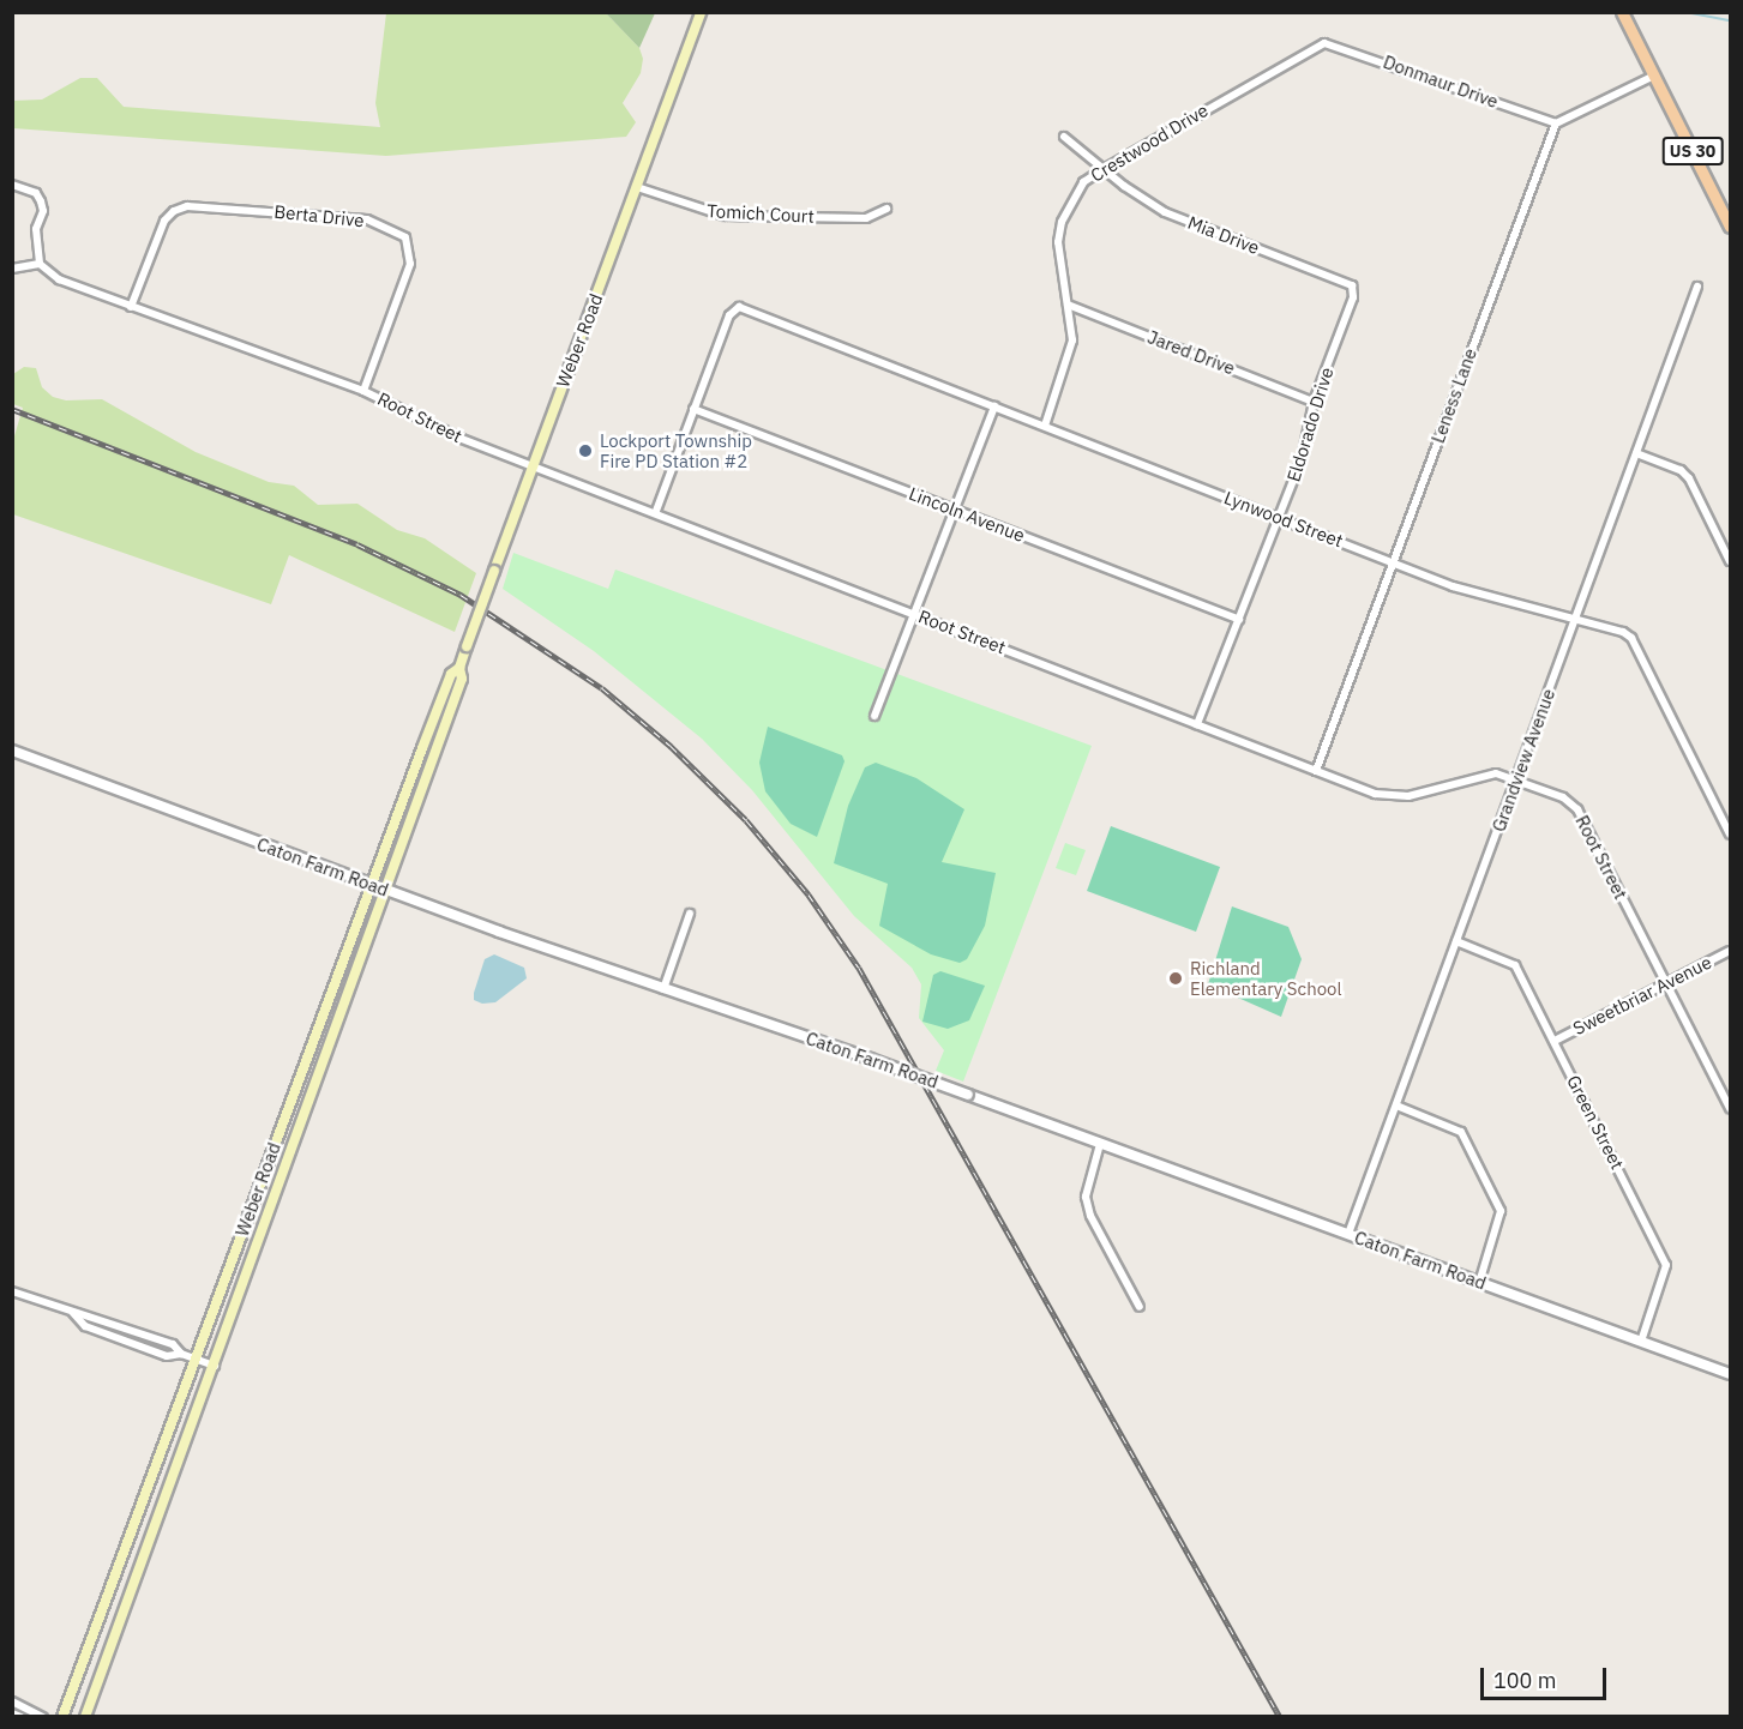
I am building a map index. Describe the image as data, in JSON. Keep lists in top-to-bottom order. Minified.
{"streets":{"main road":["US 30","Weber Road"],"street":["Donmaur Drive","Crestwood Drive","Tomich Court","Berta Drive","Mia Drive","Jared Drive","Leness Lane","Root Street","Eldorado Drive","Lincoln Avenue","Lynwood Street","Grandview Avenue","Caton Farm Road","Sweetbriar Avenue","Green Street"]},"crossings":[["Donmaur Drive","Crestwood Drive"],["Donmaur Drive","Leness Lane"],["Crestwood Drive","Mia Drive"],["Crestwood Drive","Jared Drive"],["Crestwood Drive","Lynwood Street"],["Tomich Court","Weber Road"],["Berta Drive","Root Street"],["Mia Drive","Eldorado Drive"],["Weber Road","Root Street"],["Weber Road","Caton Farm Road"],["Jared Drive","Eldorado Drive"],["Leness Lane","Root Street"],["Leness Lane","Lynwood Street"],["Root Street","Eldorado Drive"],["Root Street","Grandview Avenue"],["Root Street","Sweetbriar Avenue"],["Eldorado Drive","Lincoln Avenue"],["Eldorado Drive","Lynwood Street"],["Lincoln Avenue","Lynwood Street"],["Lynwood Street","Grandview Avenue"],["Grandview Avenue","Caton Farm Road"],["Grandview Avenue","Green Street"],["Caton Farm Road","Green Street"],["Sweetbriar Avenue","Green Street"]],"places":["Lockport Township Fire PD Station #2","Richland Elementary School"],"scale_bar":"100 m"}
